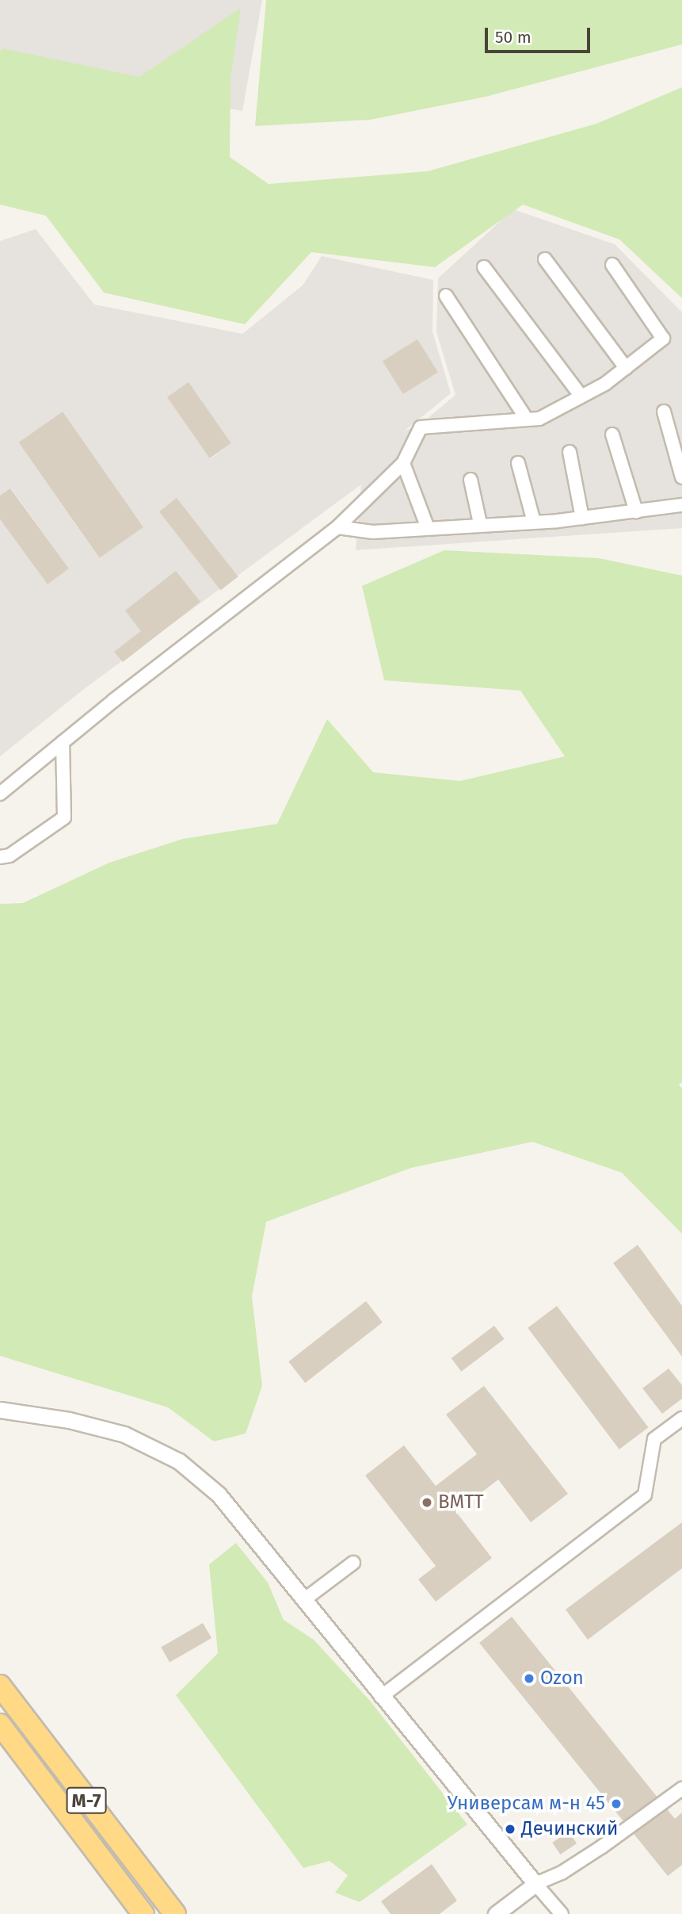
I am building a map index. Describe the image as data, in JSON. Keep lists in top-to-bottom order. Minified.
{"streets":{"highway":["М-7"]},"places":["ВМТТ","Ozon","Универсам м-н 45","Дечинский"],"scale_bar":"50 m"}
